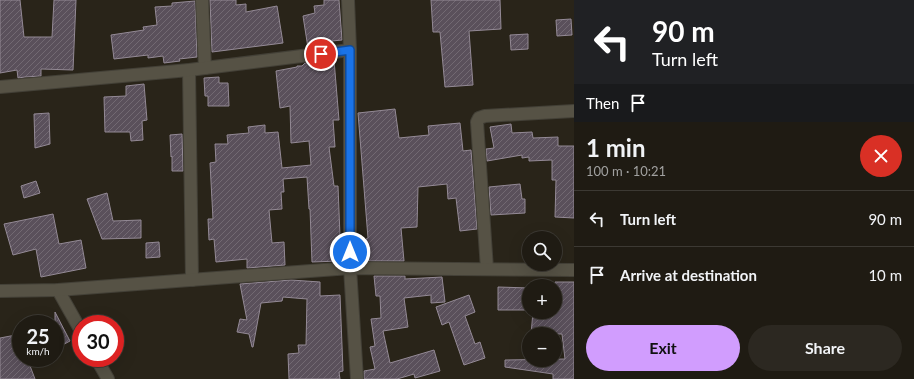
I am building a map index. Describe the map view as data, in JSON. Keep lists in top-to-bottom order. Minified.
{"page":{"turn":["90 m","Turn left"],"then":"Then","heading":["1 min","100 m · 10:21"],"list":[{"name":"Turn left","value":"90 m"},{"name":"Arrive at destination","value":"10 m"}],"map_buttons":["+","−"],"speed":"25 km/h","limit":"30","buttons":["Exit","Share"]}}
